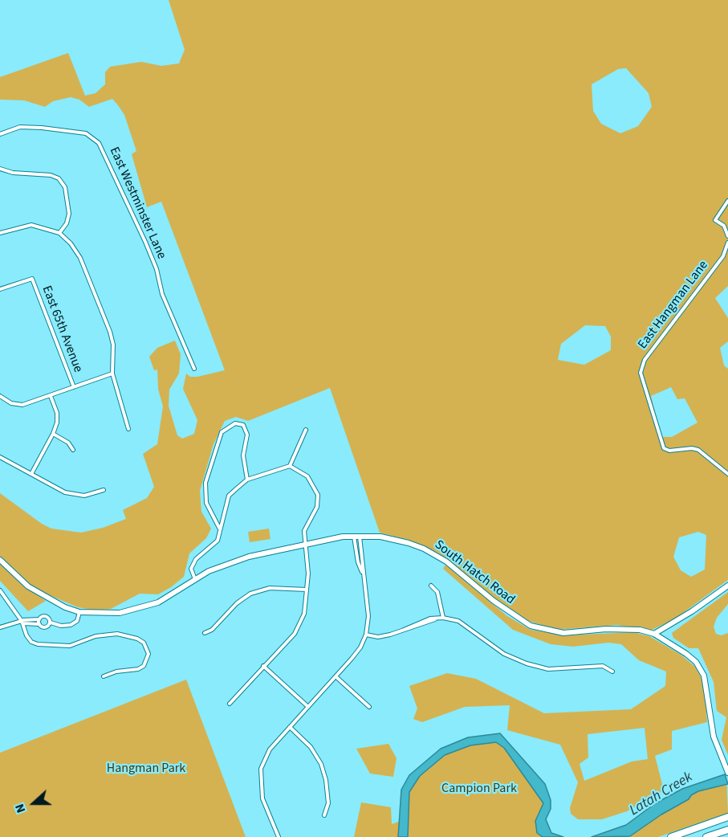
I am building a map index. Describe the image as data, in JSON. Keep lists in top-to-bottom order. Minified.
{"streets":{"main road":["South Hatch Road"],"street":["East Westminster Lane","East Hangman Lane","East 65th Avenue"]},"water":["Latah Creek"],"parks":["Hangman Park","Campion Park"],"north":"left"}
